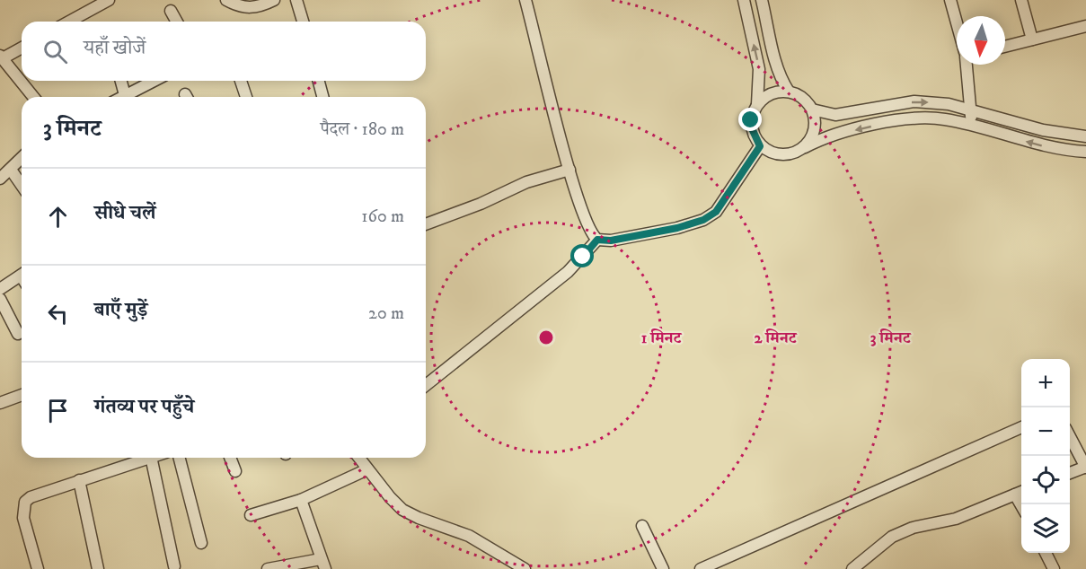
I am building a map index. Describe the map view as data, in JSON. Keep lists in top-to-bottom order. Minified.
{"north":"bottom","page":{"search":"यहाँ खोजें","heading":["3 मिनट","पैदल · 180 m"],"list":[["सीधे चलें","160 m"],["बाएँ मुड़ें","20 m"],"गंतव्य पर पहुँचे"],"map_buttons":["+","−"]},"rings":["1 मिनट","2 मिनट","3 मिनट"]}
